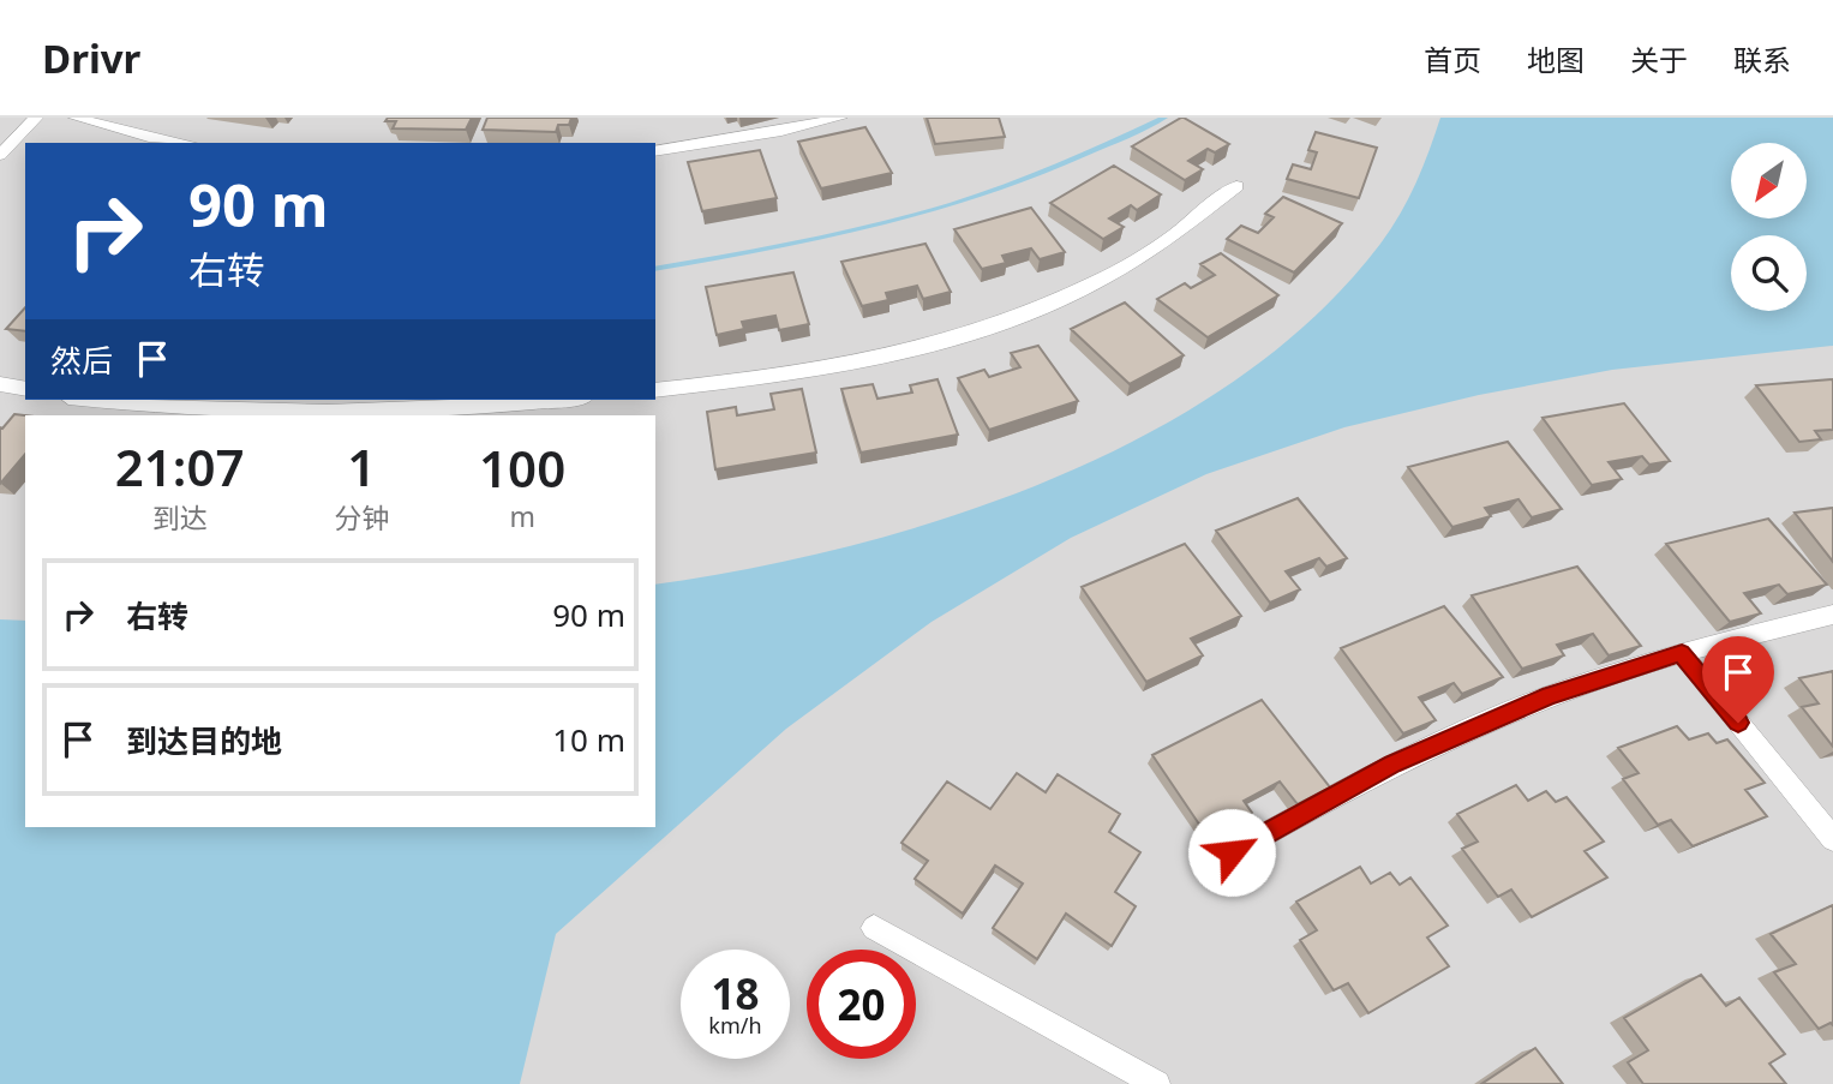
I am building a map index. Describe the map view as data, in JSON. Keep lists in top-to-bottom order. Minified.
{"north":"bottom left","page":{"header":"Drivr","nav":["首页","地图","关于","联系"],"turn":["90 m","右转"],"then":"然后","eta":["21:07","到达","1","分钟","100","m"],"list":[{"name":"右转","value":"90 m"},{"name":"到达目的地","value":"10 m"}],"speed":"18 km/h","limit":"20"}}
